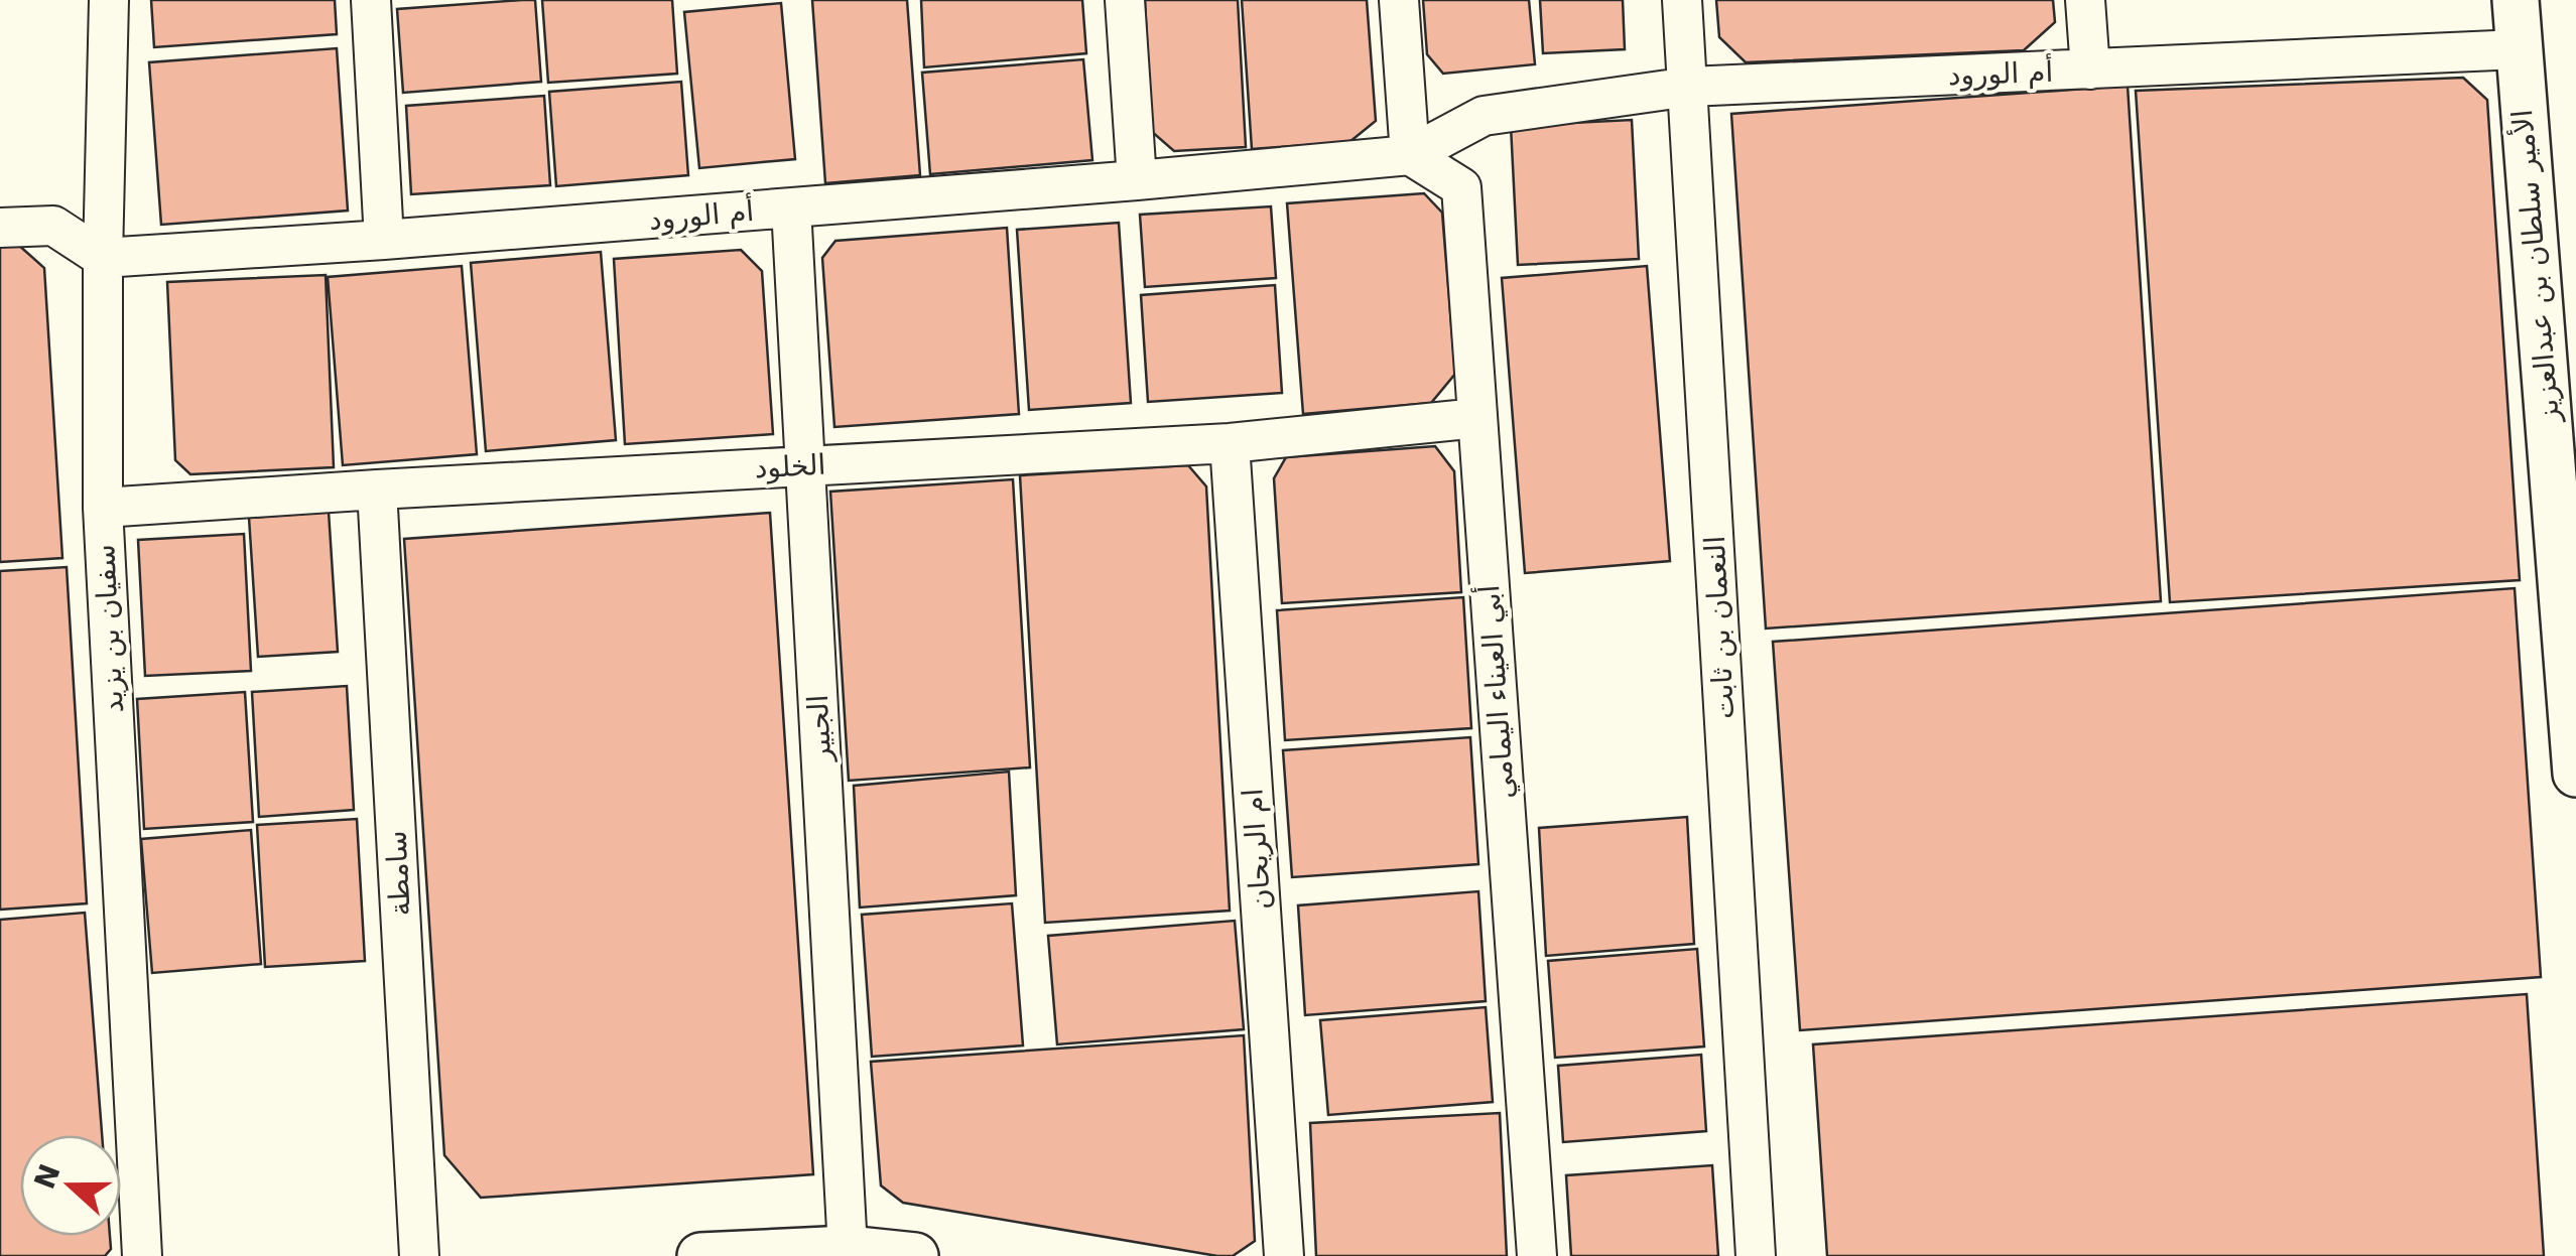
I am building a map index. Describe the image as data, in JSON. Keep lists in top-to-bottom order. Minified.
{"streets":{"street":["أم الورود","الأمير سلطان بن عبدالعزيز","الخلود","النعمان بن ثابت","سفيان بن يزيد","أبي العيناء اليمامي","الجبير","ام الريحان","سامطة"]},"crossings":[["أم الورود","الأمير سلطان بن عبدالعزيز"],["أم الورود","النعمان بن ثابت"],["أم الورود","سفيان بن يزيد"],["أم الورود","أبي العيناء اليمامي"],["أم الورود","الجبير"],["الخلود","سفيان بن يزيد"],["الخلود","أبي العيناء اليمامي"],["الخلود","الجبير"],["الخلود","ام الريحان"],["الخلود","سامطة"]],"north":"left"}
